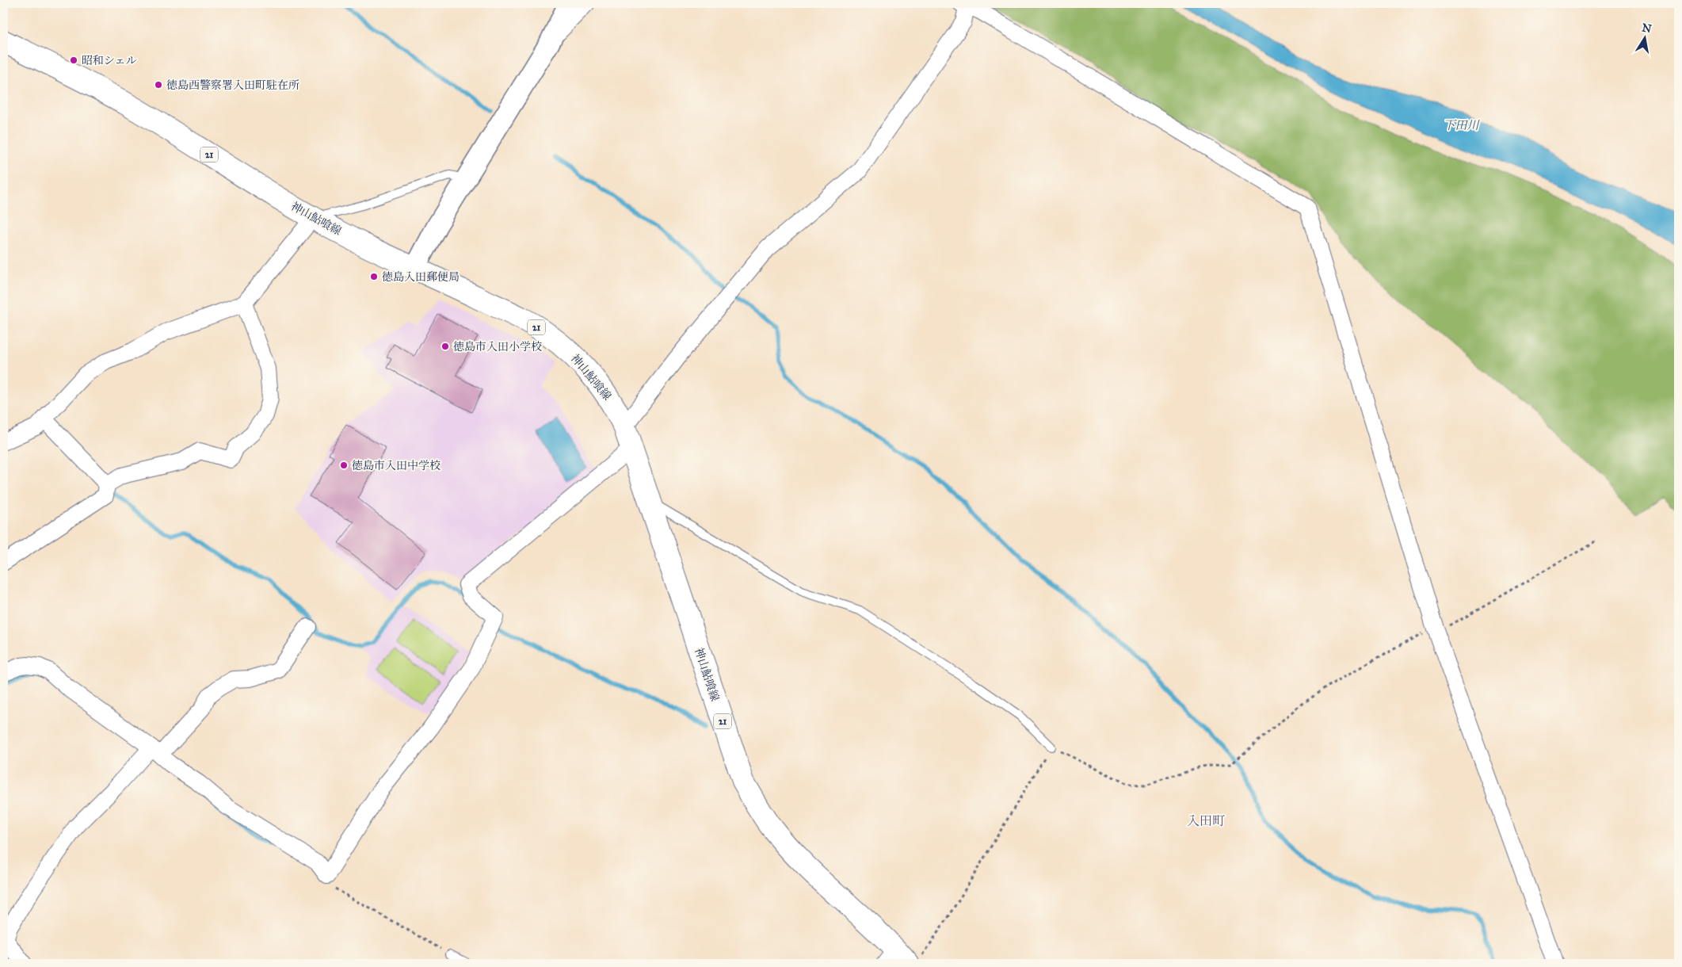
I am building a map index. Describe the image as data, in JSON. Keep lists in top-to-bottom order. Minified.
{"streets":{"main road":["21","神山鮎喰線"]},"districts":["入田町"],"water":["下田川"],"places":["昭和シェル","徳島西警察署入田町駐在所","徳島入田郵便局","徳島市入田小学校","徳島市入田中学校"],"north":"top"}
